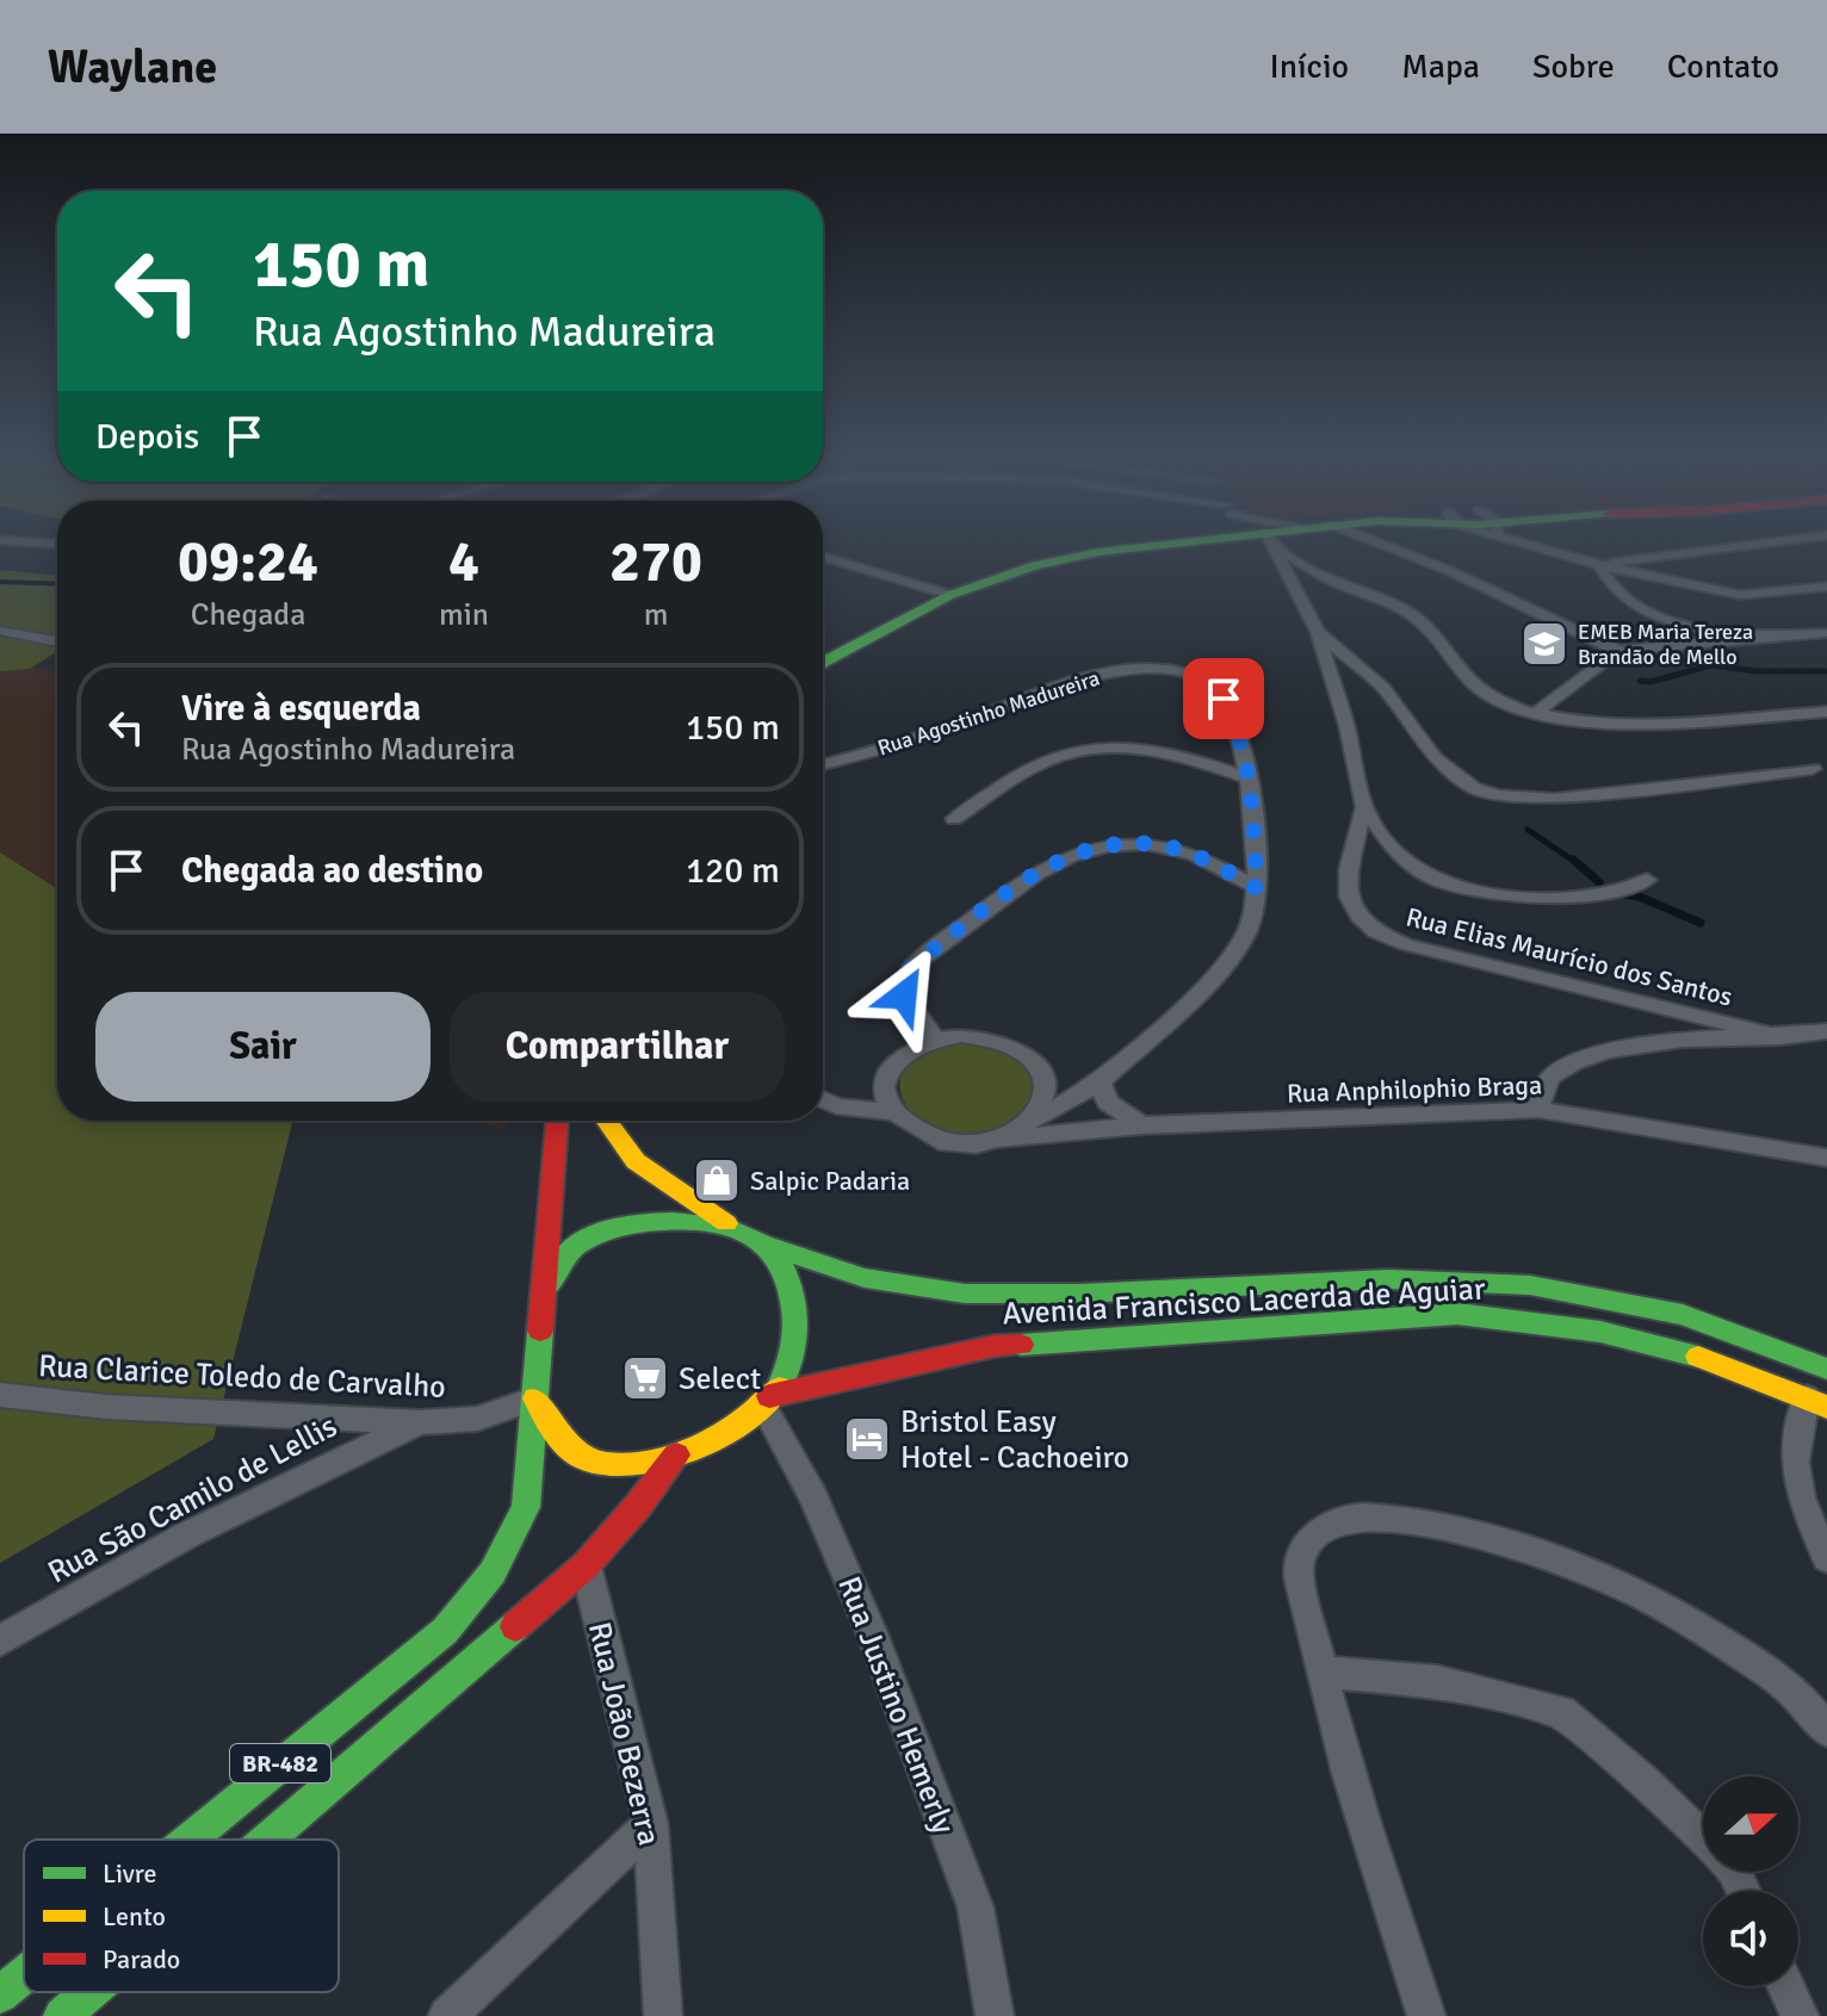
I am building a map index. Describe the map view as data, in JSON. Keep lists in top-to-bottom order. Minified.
{"streets":{"main road":["Avenida Francisco Lacerda de Aguiar","BR-482"],"street":["Rua Agostinho Madureira","Rua Elias Maurício dos Santos","Rua Anphilophio Braga","Rua Clarice Toledo de Carvalho","Rua São Camilo de Lellis","Rua Justino Hemerly","Rua João Bezerra"]},"crossings":[["Rua Agostinho Madureira","Rua Anphilophio Braga"],["Avenida Francisco Lacerda de Aguiar","Rua Clarice Toledo de Carvalho"],["Avenida Francisco Lacerda de Aguiar","Rua Justino Hemerly"],["Avenida Francisco Lacerda de Aguiar","BR-482"],["Rua Clarice Toledo de Carvalho","Rua São Camilo de Lellis"],["Rua Clarice Toledo de Carvalho","Rua Justino Hemerly"],["Rua Clarice Toledo de Carvalho","BR-482"],["Rua Justino Hemerly","BR-482"],["Rua João Bezerra","BR-482"]],"places":{"school or university":["EMEB Maria Tereza Brandão de Mello"],"shop":["Salpic Padaria"],"supermarket":["Select"],"hotel":["Bristol Easy Hotel - Cachoeiro"]},"legend":["Livre","Lento","Parado"],"north":"right","page":{"header":"Waylane","nav":["Início","Mapa","Sobre","Contato"],"turn":["150 m","Rua Agostinho Madureira"],"then":"Depois","eta":["09:24","Chegada","4","min","270","m"],"list":[{"name":"Vire à esquerda","note":"Rua Agostinho Madureira","value":"150 m"},{"name":"Chegada ao destino","value":"120 m"}],"buttons":["Sair","Compartilhar"]}}
